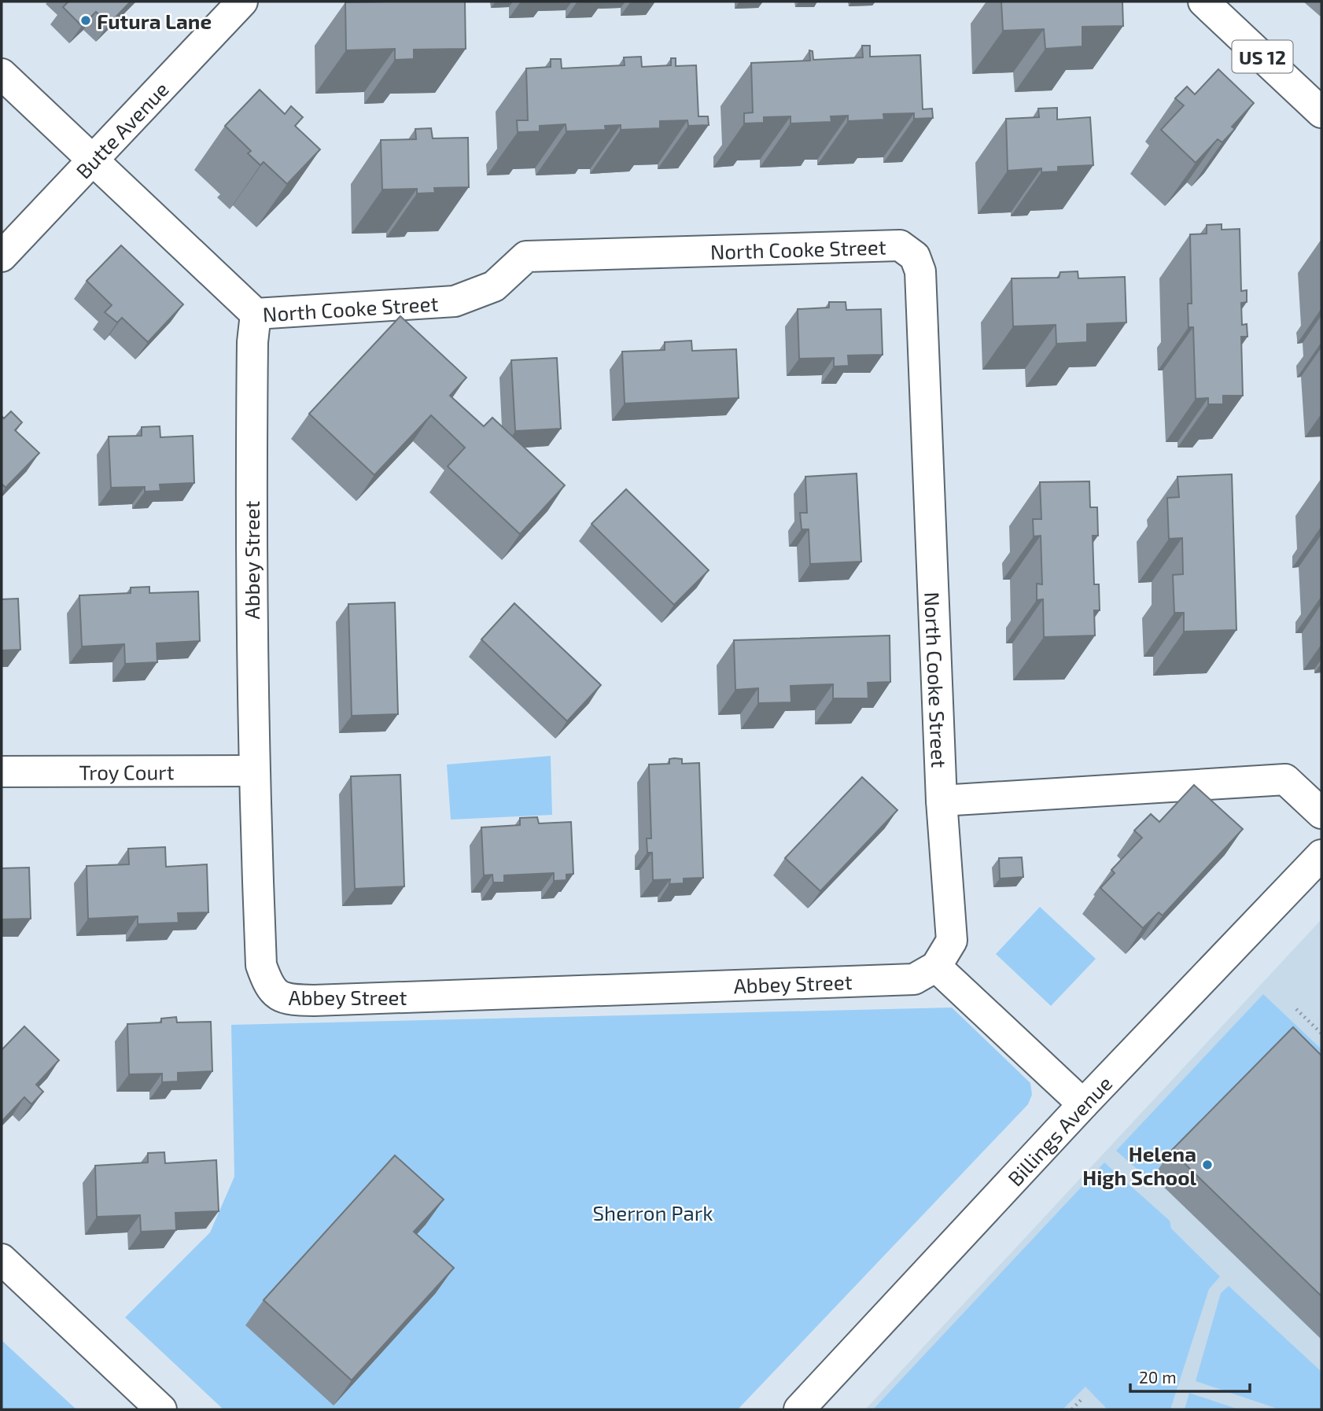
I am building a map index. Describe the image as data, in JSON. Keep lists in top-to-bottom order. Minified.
{"streets":{"main road":["US 12","Butte Avenue","North Cooke Street","Abbey Street","Troy Court","Billings Avenue"]},"crossings":[["Butte Avenue","North Cooke Street"],["North Cooke Street","Abbey Street"],["Abbey Street","Troy Court"]],"parks":["Sherron Park"],"places":["Futura Lane","Helena High School"],"scale_bar":"20 m"}
